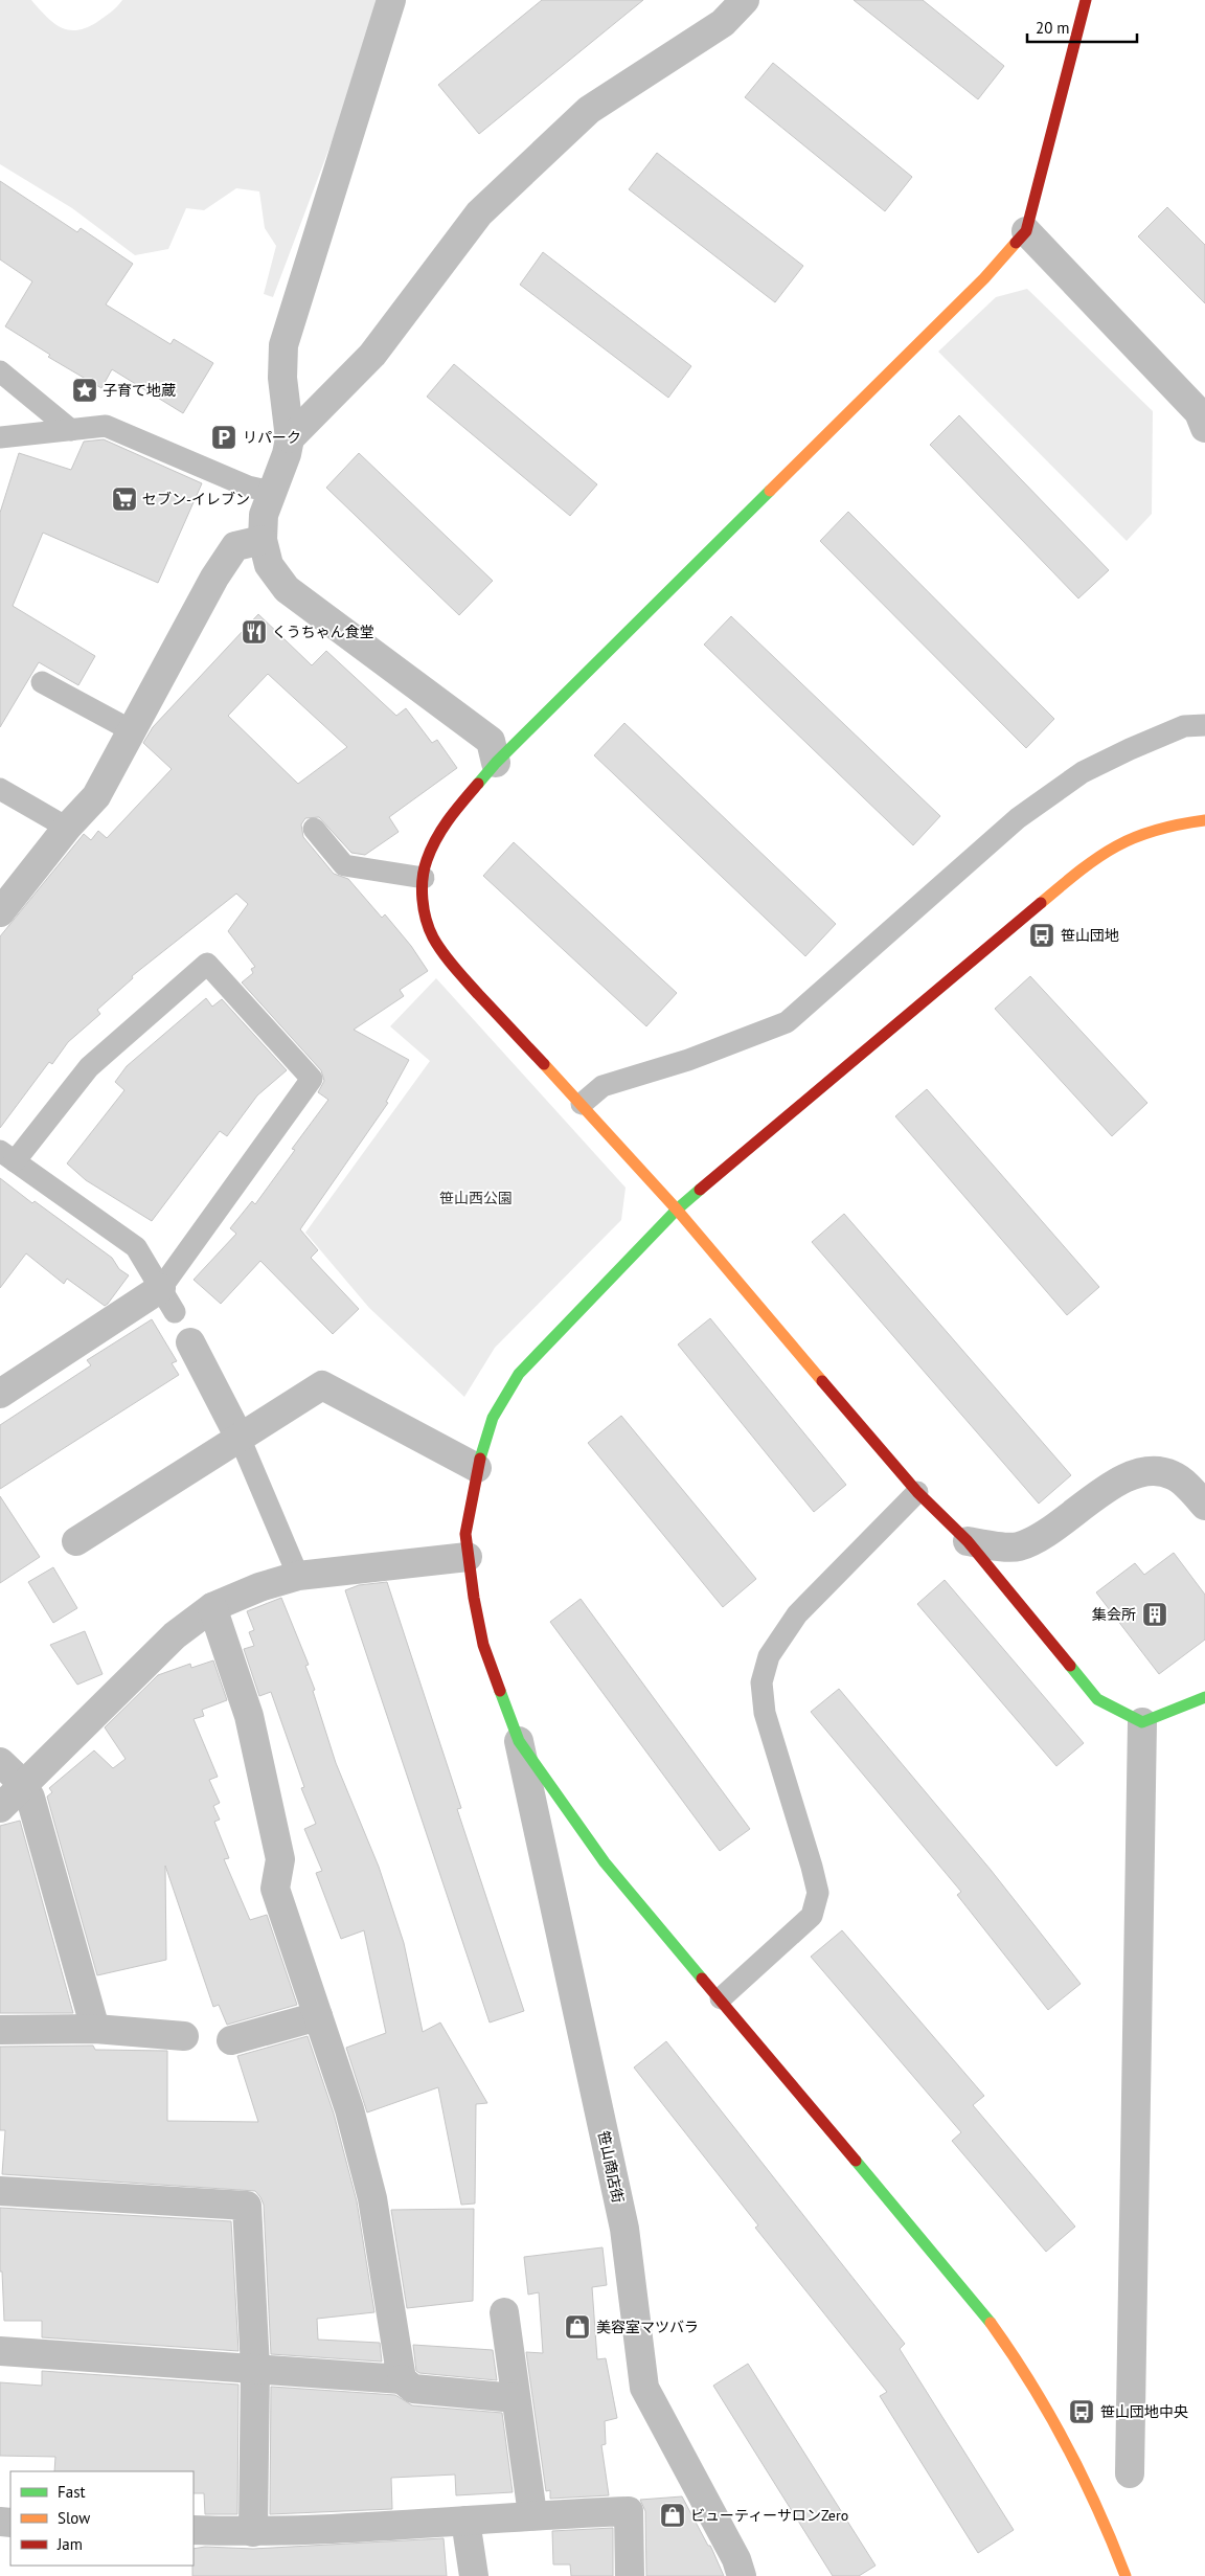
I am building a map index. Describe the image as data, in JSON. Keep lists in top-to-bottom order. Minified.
{"streets":{"street":["笹山商店街"]},"parks":["笹山西公園"],"places":{"place":["子育て地蔵"],"parking":["リパーク"],"supermarket":["セブン-イレブン"],"restaurant":["くうちゃん食堂"],"bus stop":["笹山団地","笹山団地中央"],"building":["集会所"],"shop":["美容室マツバラ","ビューティーサロンZero"]},"legend":["Fast","Slow","Jam"],"scale_bar":"20 m"}
